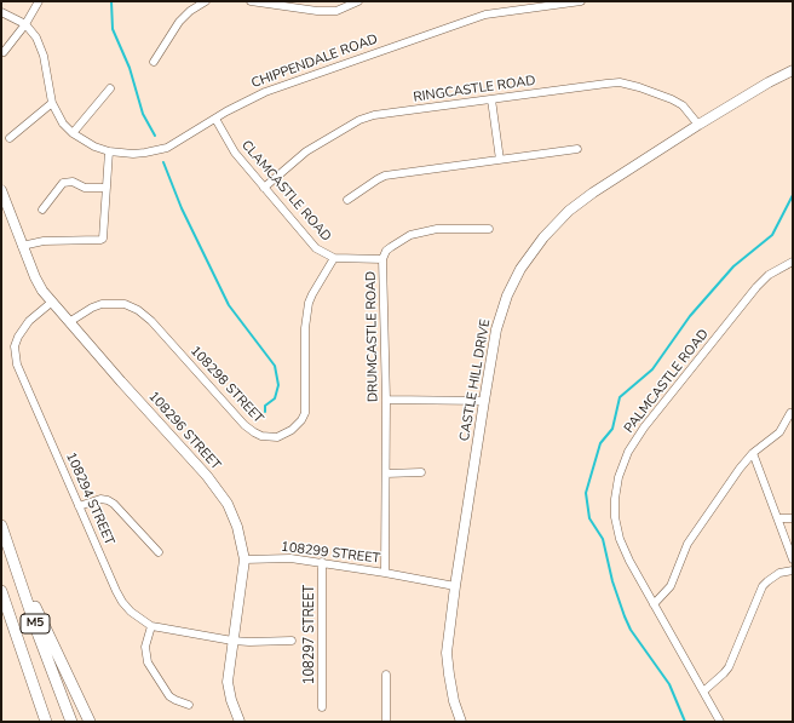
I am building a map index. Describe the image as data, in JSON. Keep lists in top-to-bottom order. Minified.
{"streets":{"main road":["M5"],"street":["CHIPPENDALE ROAD","RINGCASTLE ROAD","CLAMCASTLE ROAD","DRUMCASTLE ROAD","CASTLE HILL DRIVE","PALMCASTLE ROAD","108298 STREET","108296 STREET","108294 STREET","108299 STREET","108297 STREET"]},"crossings":[["CHIPPENDALE ROAD","CLAMCASTLE ROAD"],["RINGCASTLE ROAD","CLAMCASTLE ROAD"],["RINGCASTLE ROAD","CASTLE HILL DRIVE"],["CLAMCASTLE ROAD","DRUMCASTLE ROAD"],["CLAMCASTLE ROAD","108298 STREET"],["DRUMCASTLE ROAD","108299 STREET"],["108298 STREET","108296 STREET"],["108296 STREET","108294 STREET"],["108296 STREET","108299 STREET"],["108299 STREET","108297 STREET"]]}
